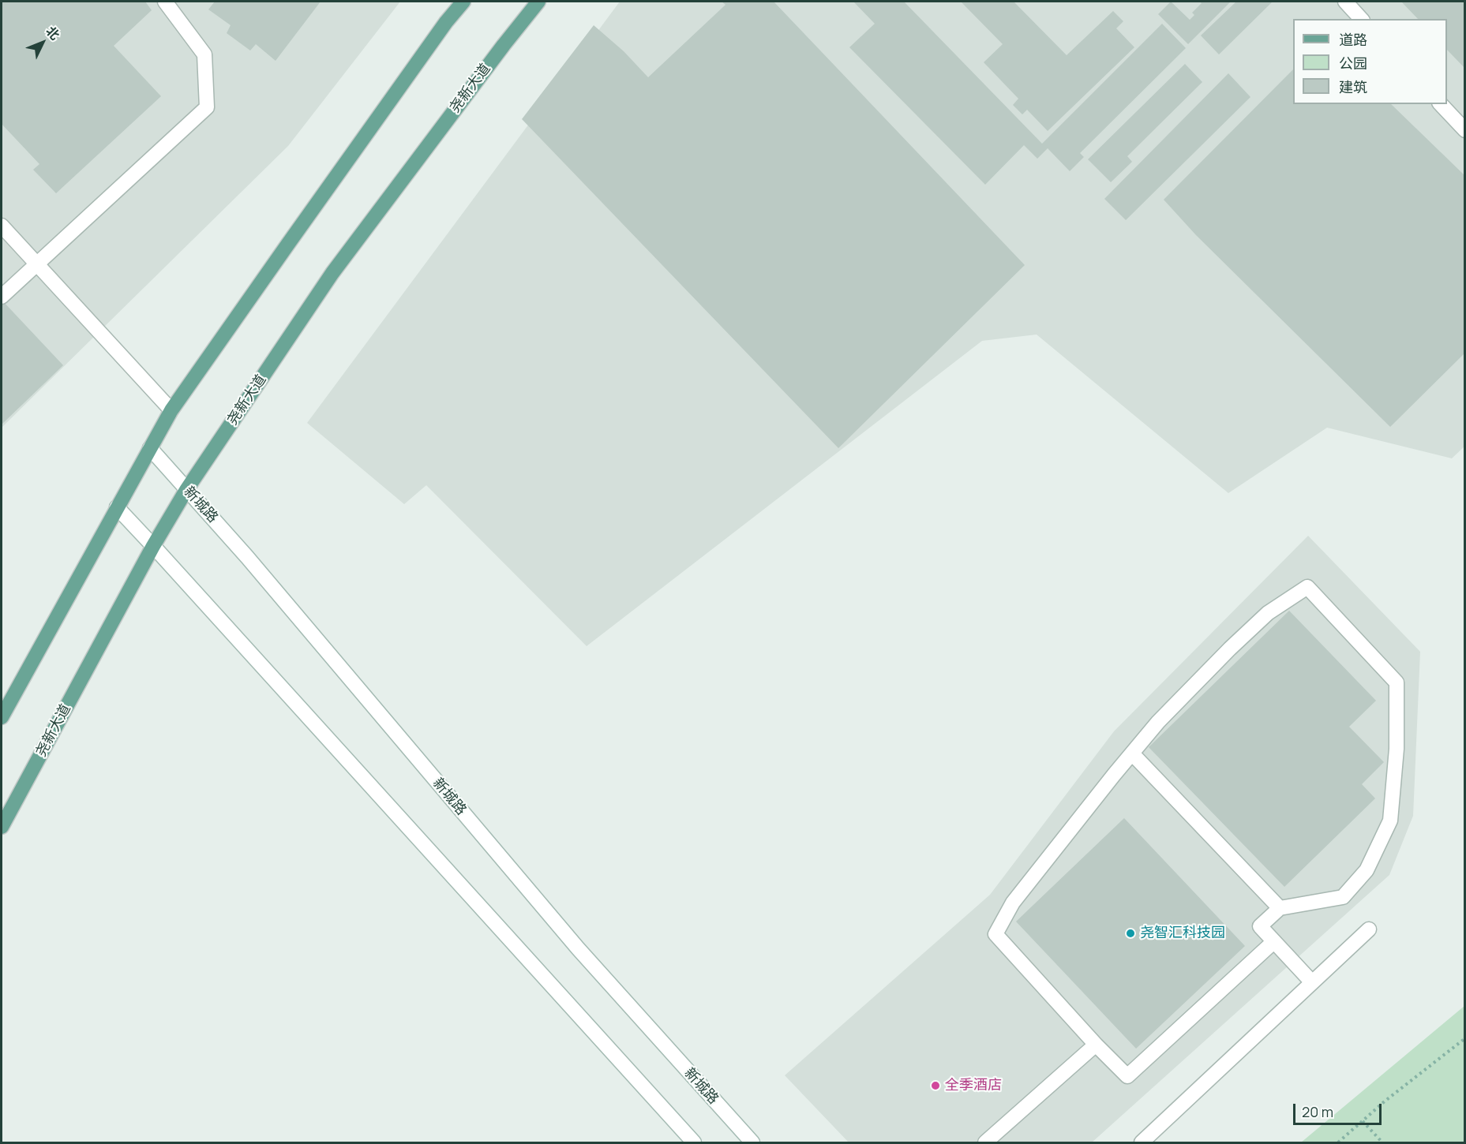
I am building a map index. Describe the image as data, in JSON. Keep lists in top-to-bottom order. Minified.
{"streets":{"main road":["尧新大道","新城路"]},"crossings":[["尧新大道","新城路"]],"places":["尧智汇科技园","全季酒店"],"legend":["道路","公园","建筑"],"scale_bar":"20 m","north":"top right"}
